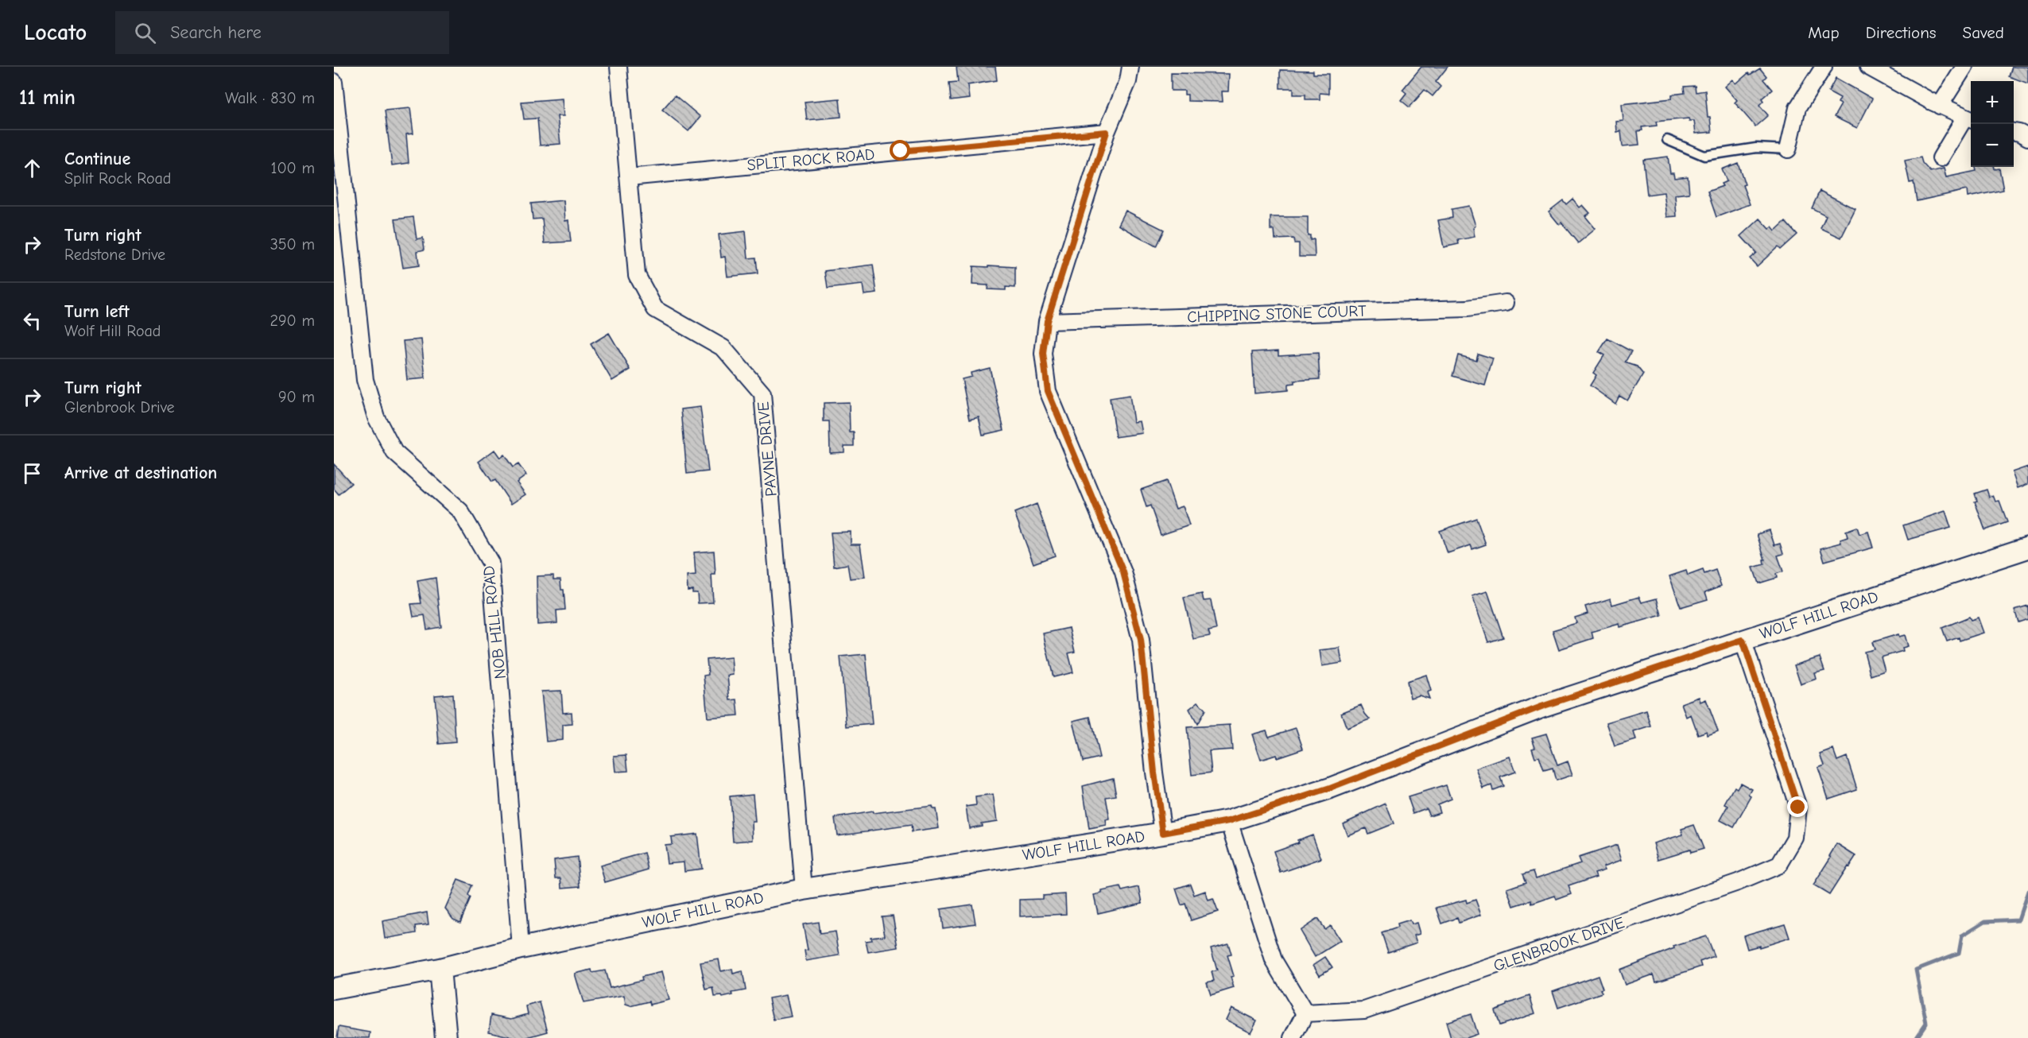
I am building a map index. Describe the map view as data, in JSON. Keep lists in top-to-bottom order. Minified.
{"streets":{"street":["SPLIT ROCK ROAD","CHIPPING STONE COURT","PAYNE DRIVE","WOLF HILL ROAD","NOB HILL ROAD","GLENBROOK DRIVE"]},"crossings":[["SPLIT ROCK ROAD","PAYNE DRIVE"],["PAYNE DRIVE","WOLF HILL ROAD"],["WOLF HILL ROAD","NOB HILL ROAD"],["WOLF HILL ROAD","GLENBROOK DRIVE"]],"page":{"header":"Locato","search":"Search here","nav":["Map","Directions","Saved"],"heading":["11 min","Walk · 830 m"],"map_buttons":["+","−"],"list":[["Continue","Split Rock Road","100 m"],["Turn right","Redstone Drive","350 m"],["Turn left","Wolf Hill Road","290 m"],["Turn right","Glenbrook Drive","90 m"],"Arrive at destination"]}}
